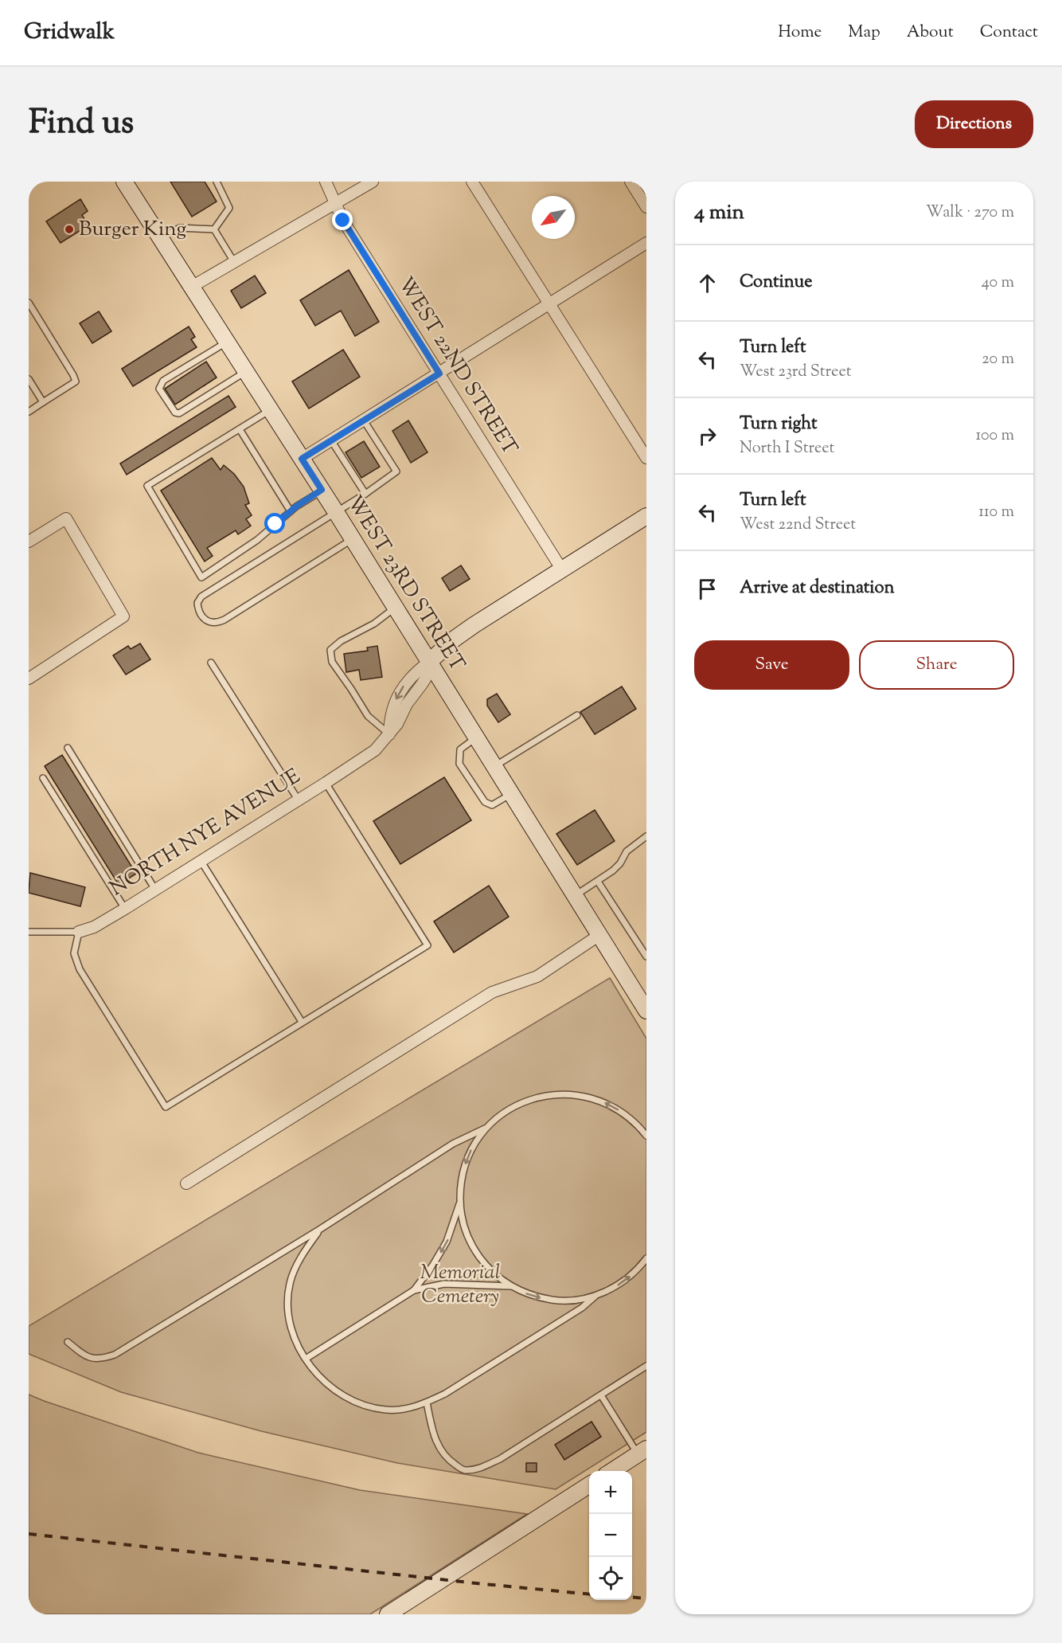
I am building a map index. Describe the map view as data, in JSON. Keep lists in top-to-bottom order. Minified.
{"streets":{"main road":["WEST 23RD STREET"],"street":["WEST 22ND STREET","NORTH NYE AVENUE"]},"parks":["Memorial Cemetery"],"places":["Burger King"],"north":"bottom left","page":{"header":"Gridwalk","nav":["Home","Map","About","Contact"],"title":"Find us","buttons":["Directions",["Save","Share"]],"heading":["4 min","Walk · 270 m"],"list":[["Continue","40 m"],["Turn left","West 23rd Street","20 m"],["Turn right","North I Street","100 m"],["Turn left","West 22nd Street","110 m"],"Arrive at destination"],"map_buttons":["+","−"]}}
